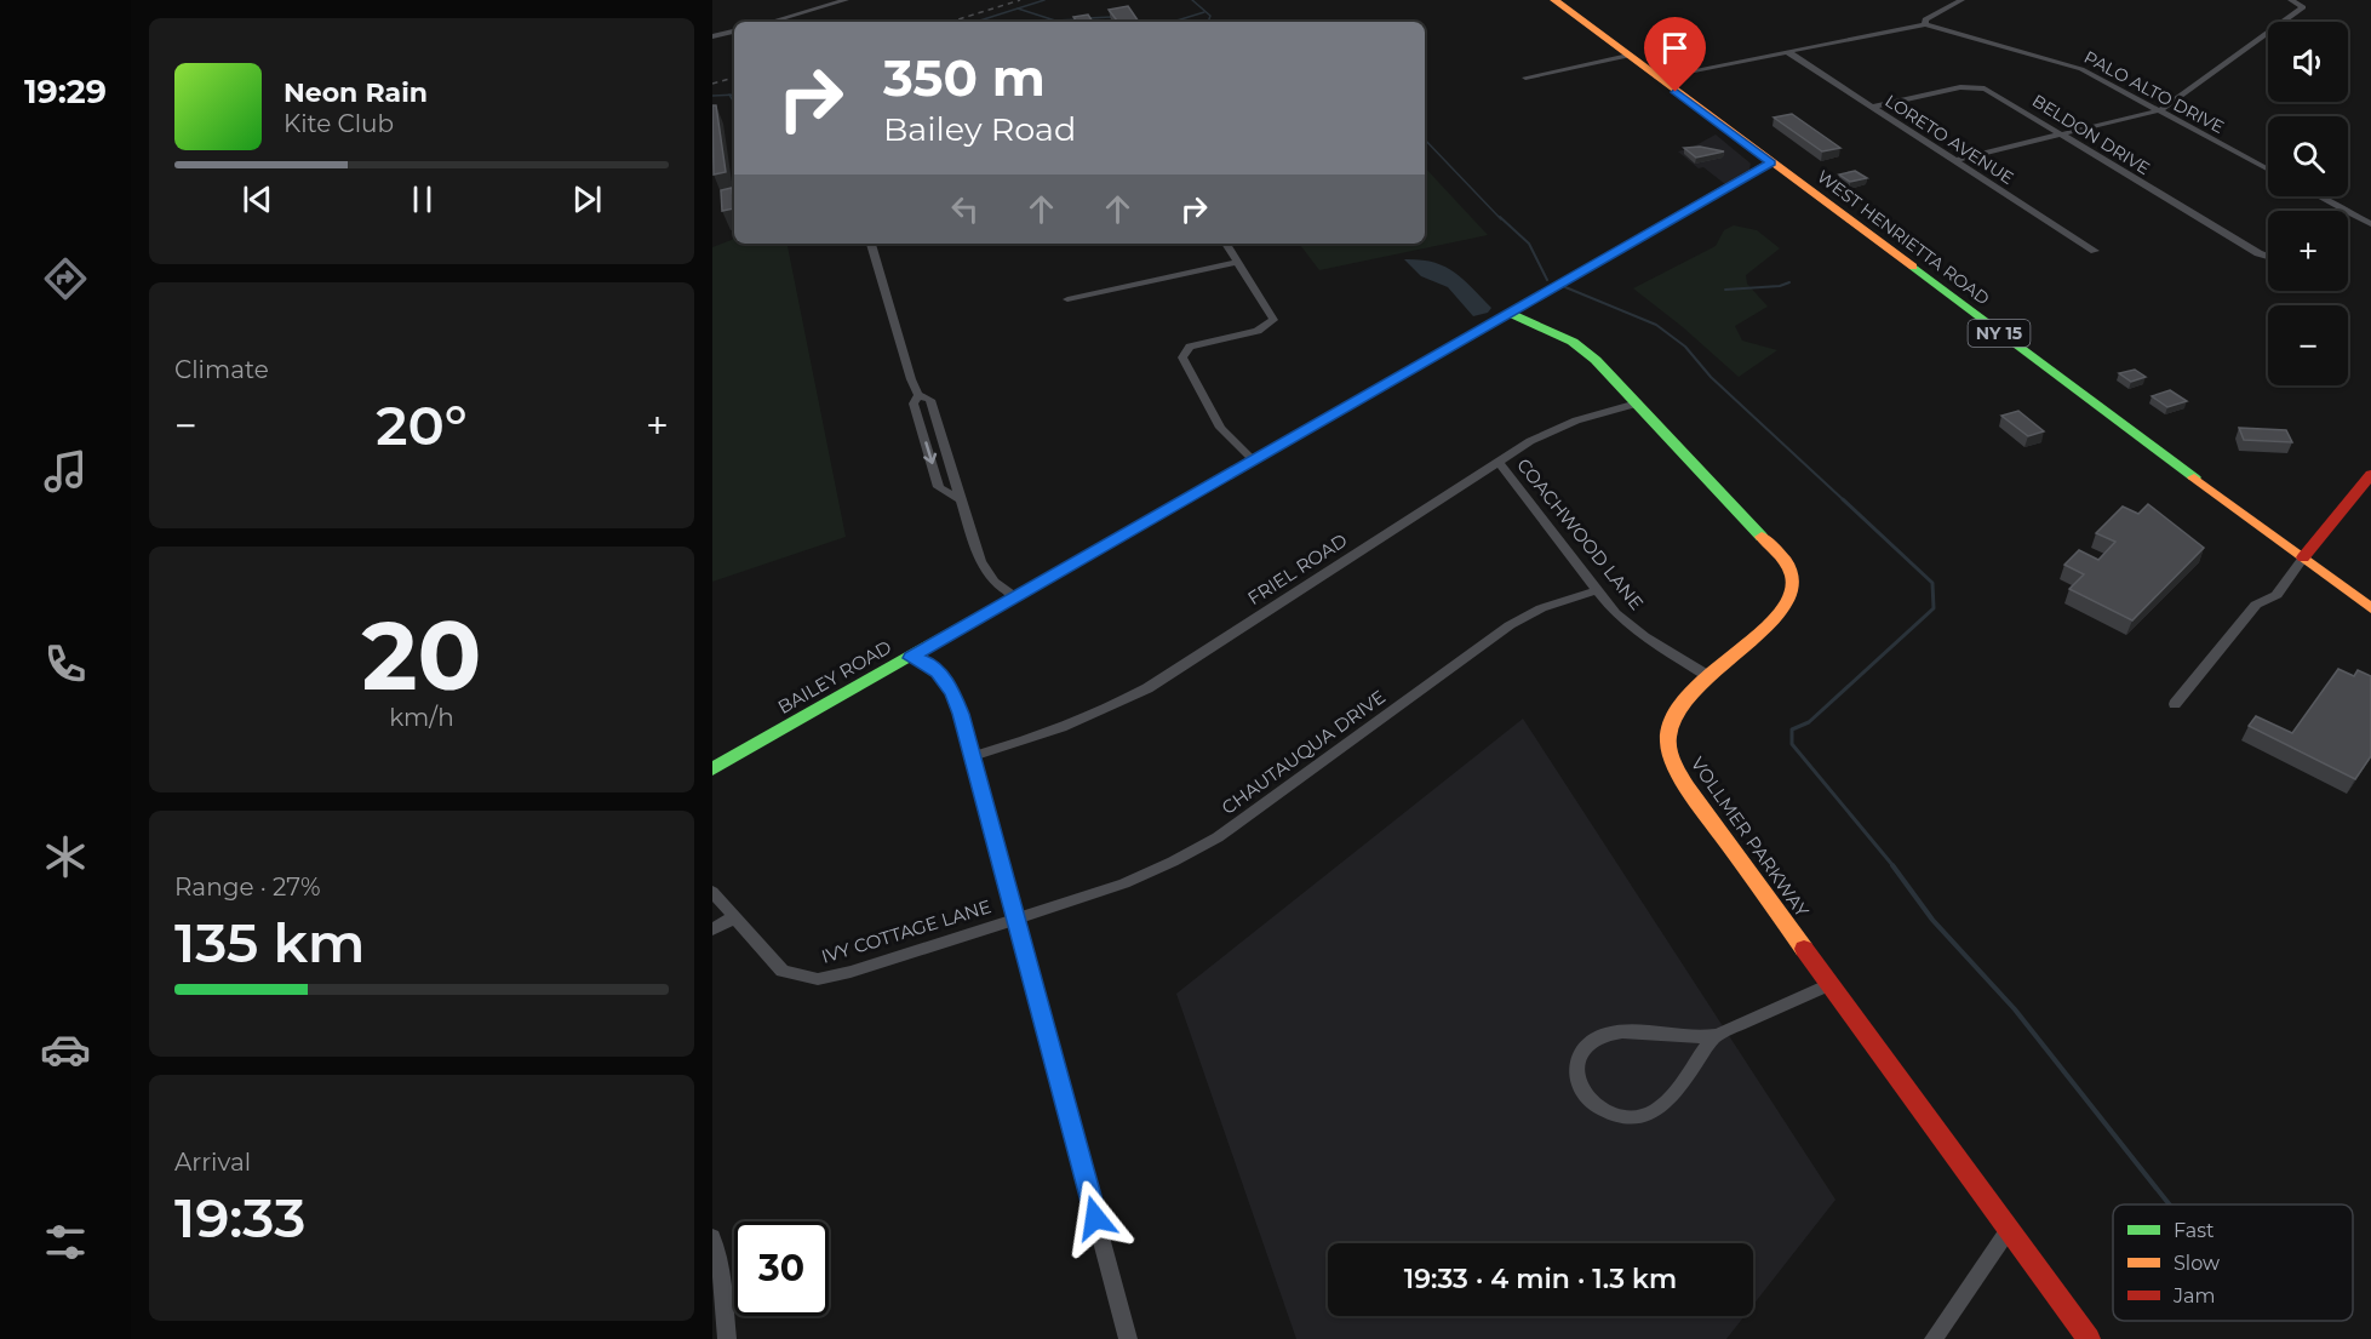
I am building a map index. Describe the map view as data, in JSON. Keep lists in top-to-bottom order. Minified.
{"streets":{"street":["PALO ALTO DRIVE","BELDON DRIVE","LORETO AVENUE","WEST HENRIETTA ROAD","NY 15","COACHWOOD LANE","FRIEL ROAD","BAILEY ROAD","CHAUTAUQUA DRIVE","VOLLMER PARKWAY","IVY COTTAGE LANE"]},"crossings":[["BELDON DRIVE","LORETO AVENUE"],["WEST HENRIETTA ROAD","BAILEY ROAD"],["COACHWOOD LANE","FRIEL ROAD"],["COACHWOOD LANE","CHAUTAUQUA DRIVE"],["COACHWOOD LANE","VOLLMER PARKWAY"],["FRIEL ROAD","VOLLMER PARKWAY"],["BAILEY ROAD","VOLLMER PARKWAY"],["CHAUTAUQUA DRIVE","IVY COTTAGE LANE"]],"legend":["Fast","Slow","Jam"],"page":{"tabs":"19:29","map_buttons":["+","−"],"turn":["350 m","Bailey Road"],"song":["Neon Rain","Kite Club"],"tile":["Climate",["20","km/h"],["Range · 27%","135 km"],["Arrival","19:33"]],"heat":["−","20°","+"],"limit":"30","trip":"19:33 · 4 min · 1.3 km"}}
